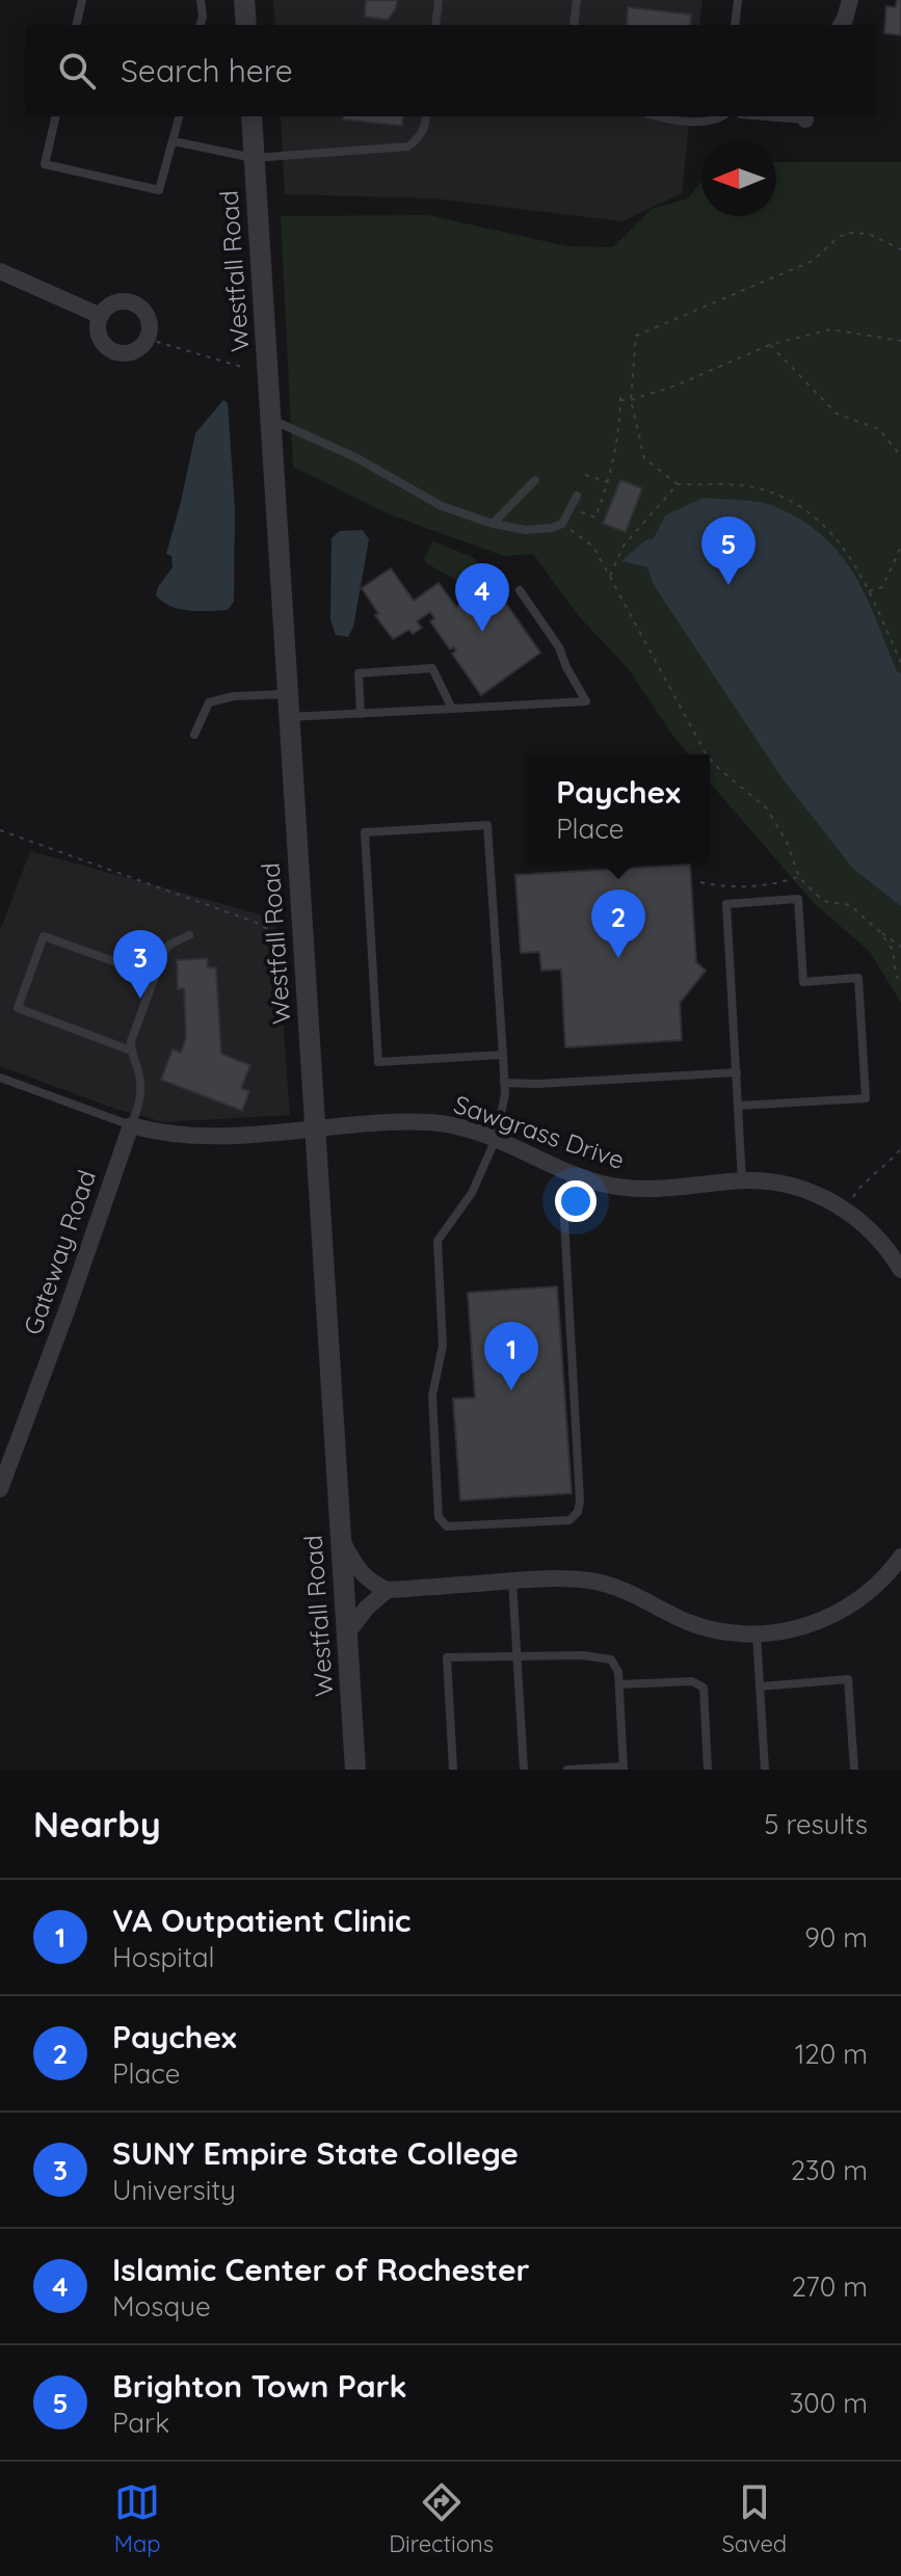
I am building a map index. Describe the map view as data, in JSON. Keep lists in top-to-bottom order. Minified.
{"streets":{"street":["Westfall Road","Sawgrass Drive","Gateway Road"]},"crossings":[["Westfall Road","Sawgrass Drive"],["Sawgrass Drive","Gateway Road"]],"north":"left","page":{"search":"Search here","pins":["5","4","2","3","1"],"popup":["Paychex","Place"],"heading":["Nearby","5 results"],"list":[{"mark":"1","name":"VA Outpatient Clinic","note":"Hospital","value":"90 m"},{"mark":"2","name":"Paychex","note":"Place","value":"120 m"},{"mark":"3","name":"SUNY Empire State College","note":"University","value":"230 m"},{"mark":"4","name":"Islamic Center of Rochester","note":"Mosque","value":"270 m"},{"mark":"5","name":"Brighton Town Park","note":"Park","value":"300 m"}],"nav":["Map","Directions","Saved"]}}
